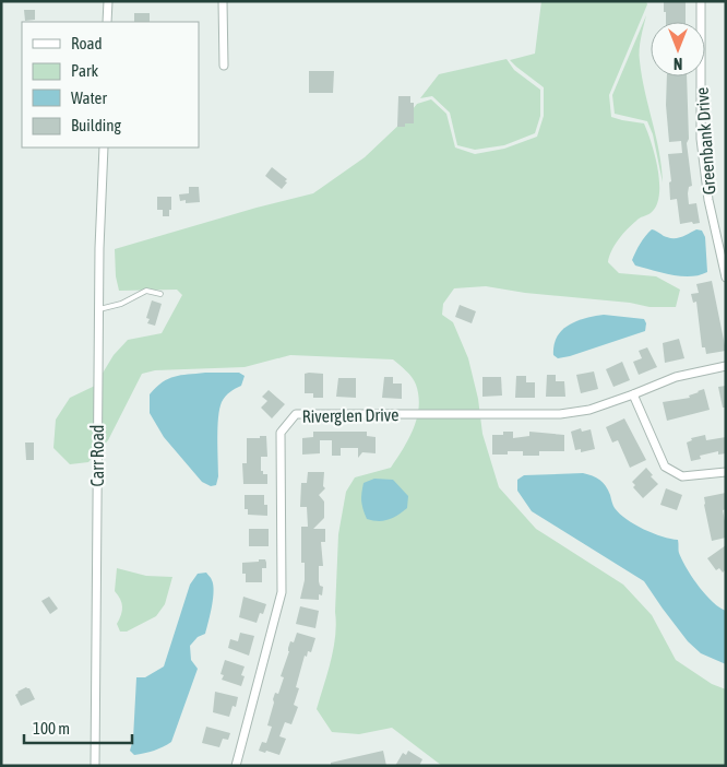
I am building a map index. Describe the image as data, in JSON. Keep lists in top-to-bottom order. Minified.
{"streets":{"street":["Greenbank Drive","Riverglen Drive","Carr Road"]},"legend":["Road","Park","Water","Building"],"scale_bar":"100 m","north":"bottom"}
